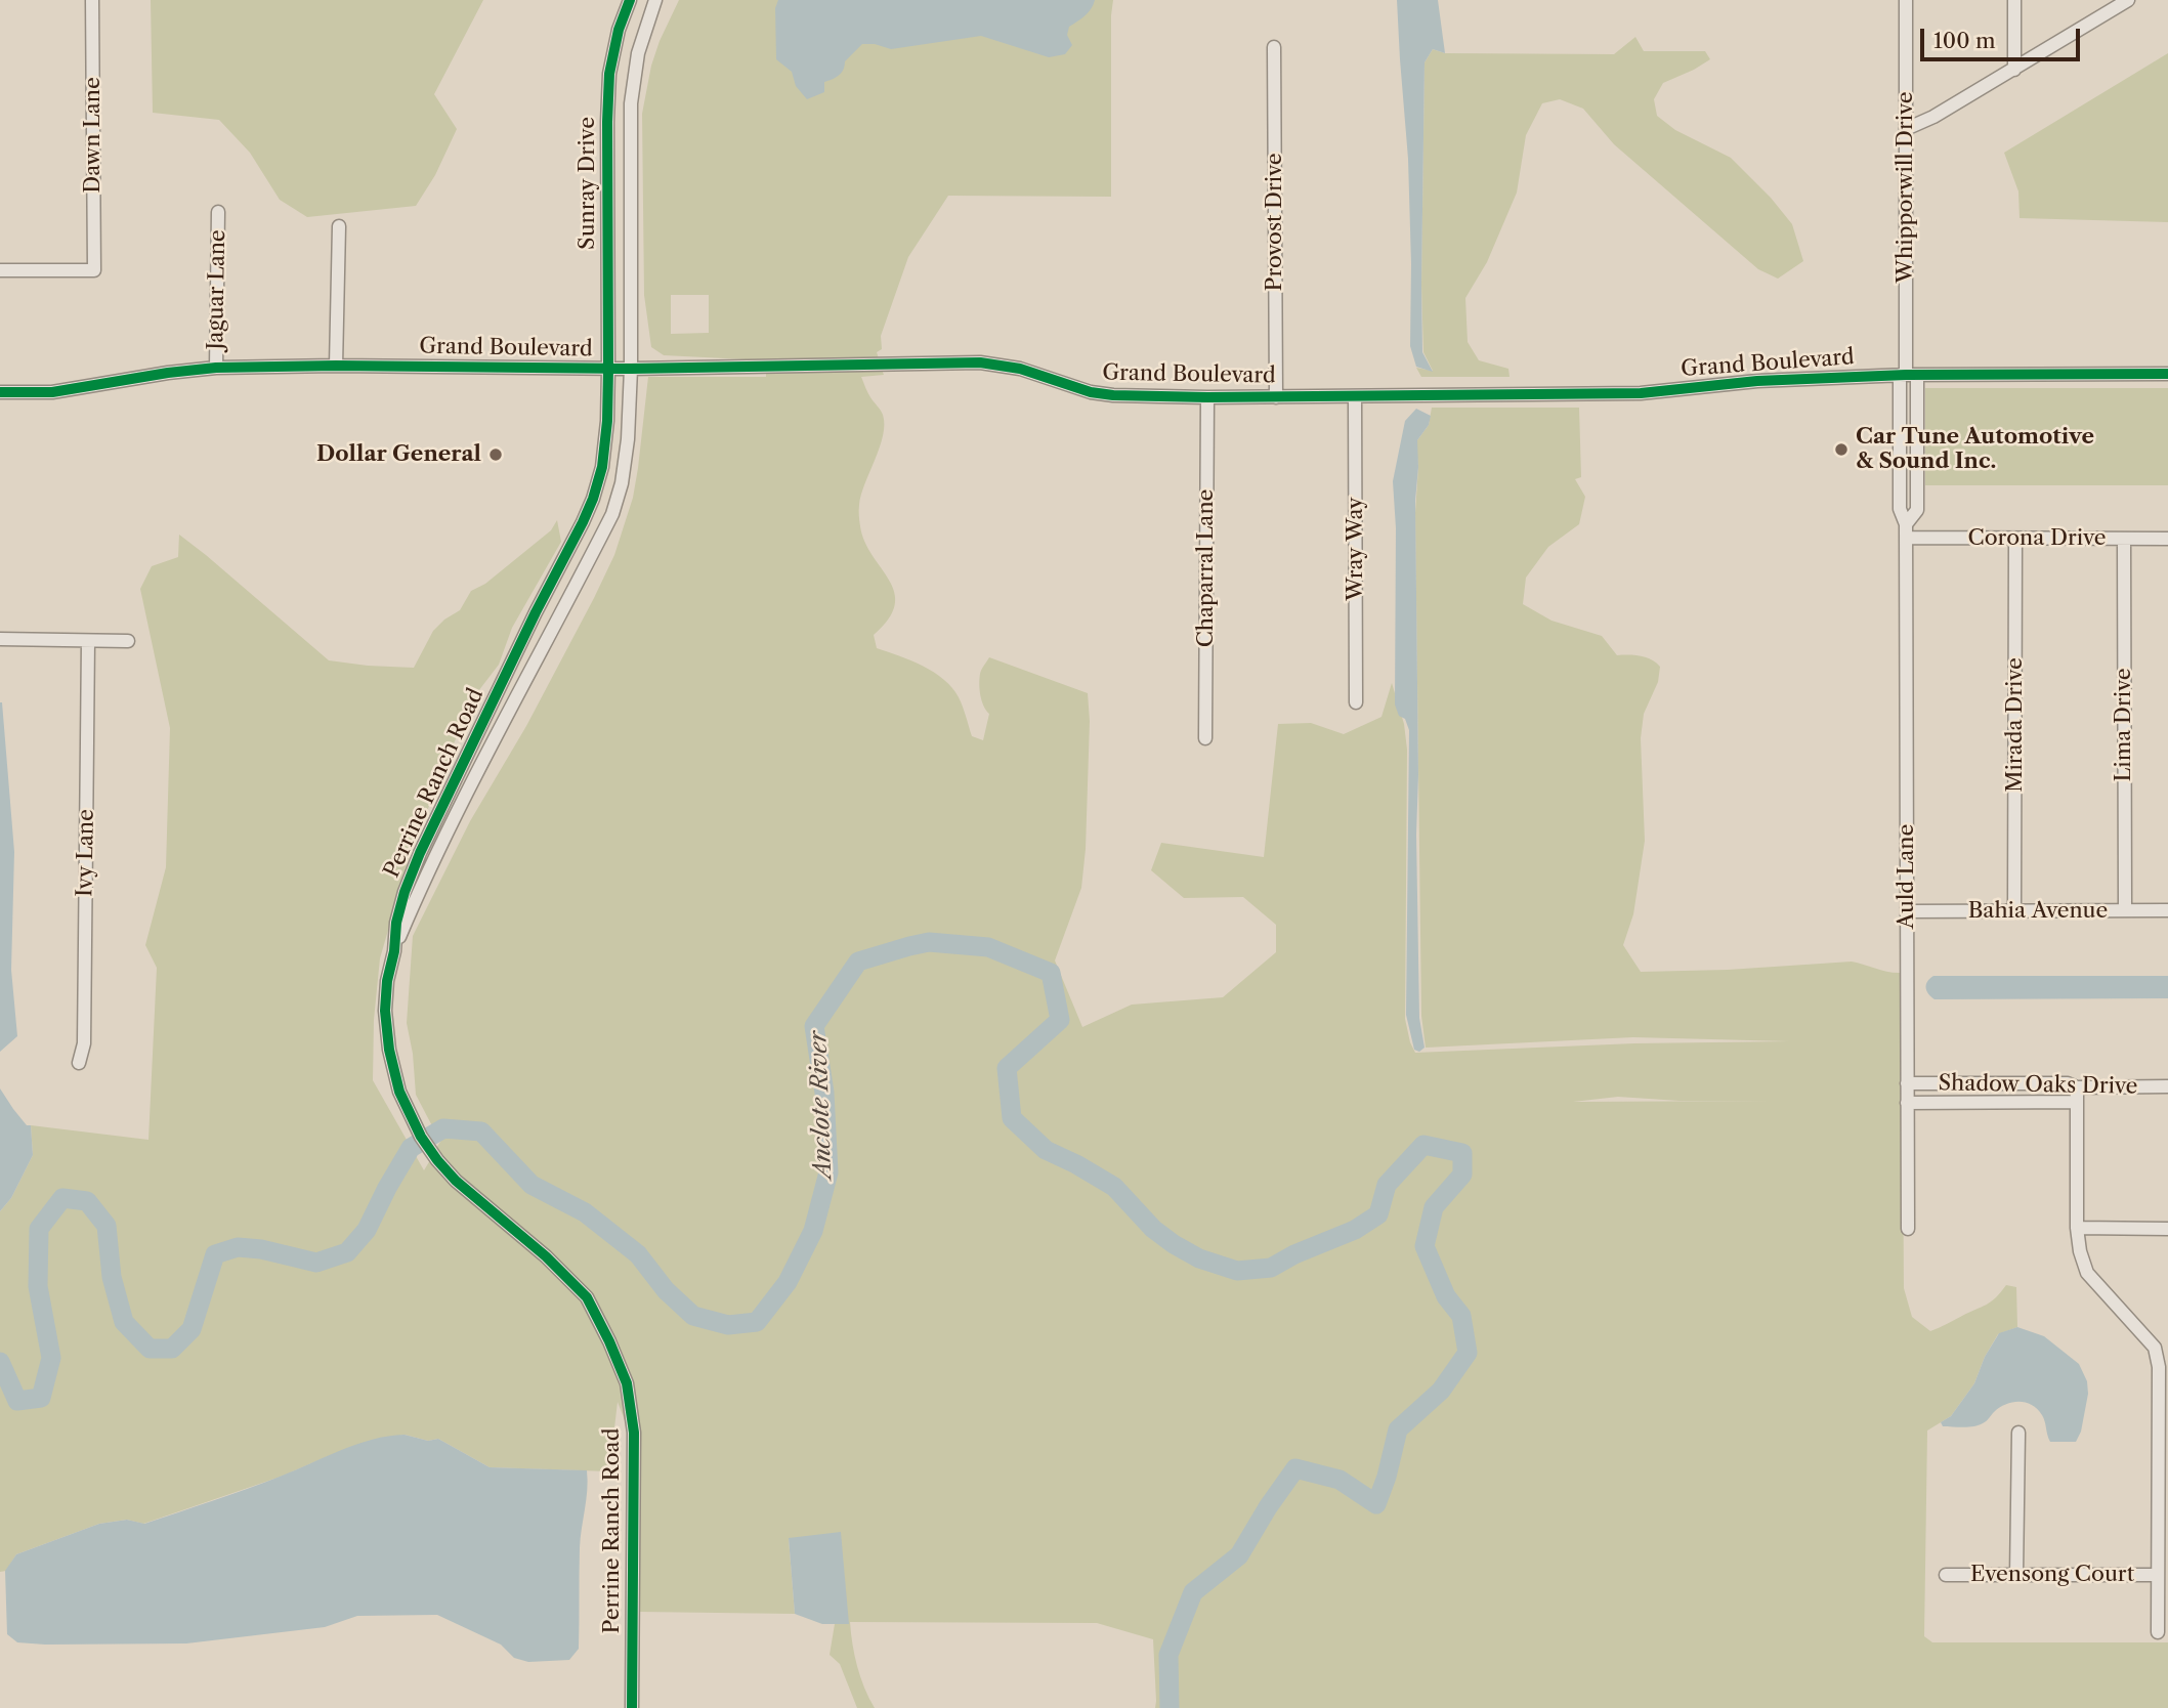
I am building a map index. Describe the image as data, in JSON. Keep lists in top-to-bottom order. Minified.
{"streets":{"street":["Dawn Lane","Sunray Drive","Whipporwill Drive","Provost Drive","Jaguar Lane","Grand Boulevard","Corona Drive","Wray Way","Chaparral Lane","Mirada Drive","Lima Drive","Perrine Ranch Road","Ivy Lane","Auld Lane","Bahia Avenue","Shadow Oaks Drive","Evensong Court"]},"crossings":[["Sunray Drive","Grand Boulevard"],["Sunray Drive","Perrine Ranch Road"],["Whipporwill Drive","Grand Boulevard"],["Whipporwill Drive","Auld Lane"],["Provost Drive","Grand Boulevard"],["Jaguar Lane","Grand Boulevard"],["Grand Boulevard","Wray Way"],["Grand Boulevard","Chaparral Lane"],["Grand Boulevard","Perrine Ranch Road"],["Grand Boulevard","Auld Lane"],["Corona Drive","Mirada Drive"],["Corona Drive","Lima Drive"],["Corona Drive","Auld Lane"],["Mirada Drive","Bahia Avenue"],["Lima Drive","Bahia Avenue"],["Auld Lane","Bahia Avenue"],["Auld Lane","Shadow Oaks Drive"]],"water":["Anclote River"],"places":["Car Tune Automotive & Sound Inc.","Dollar General"],"scale_bar":"100 m"}
